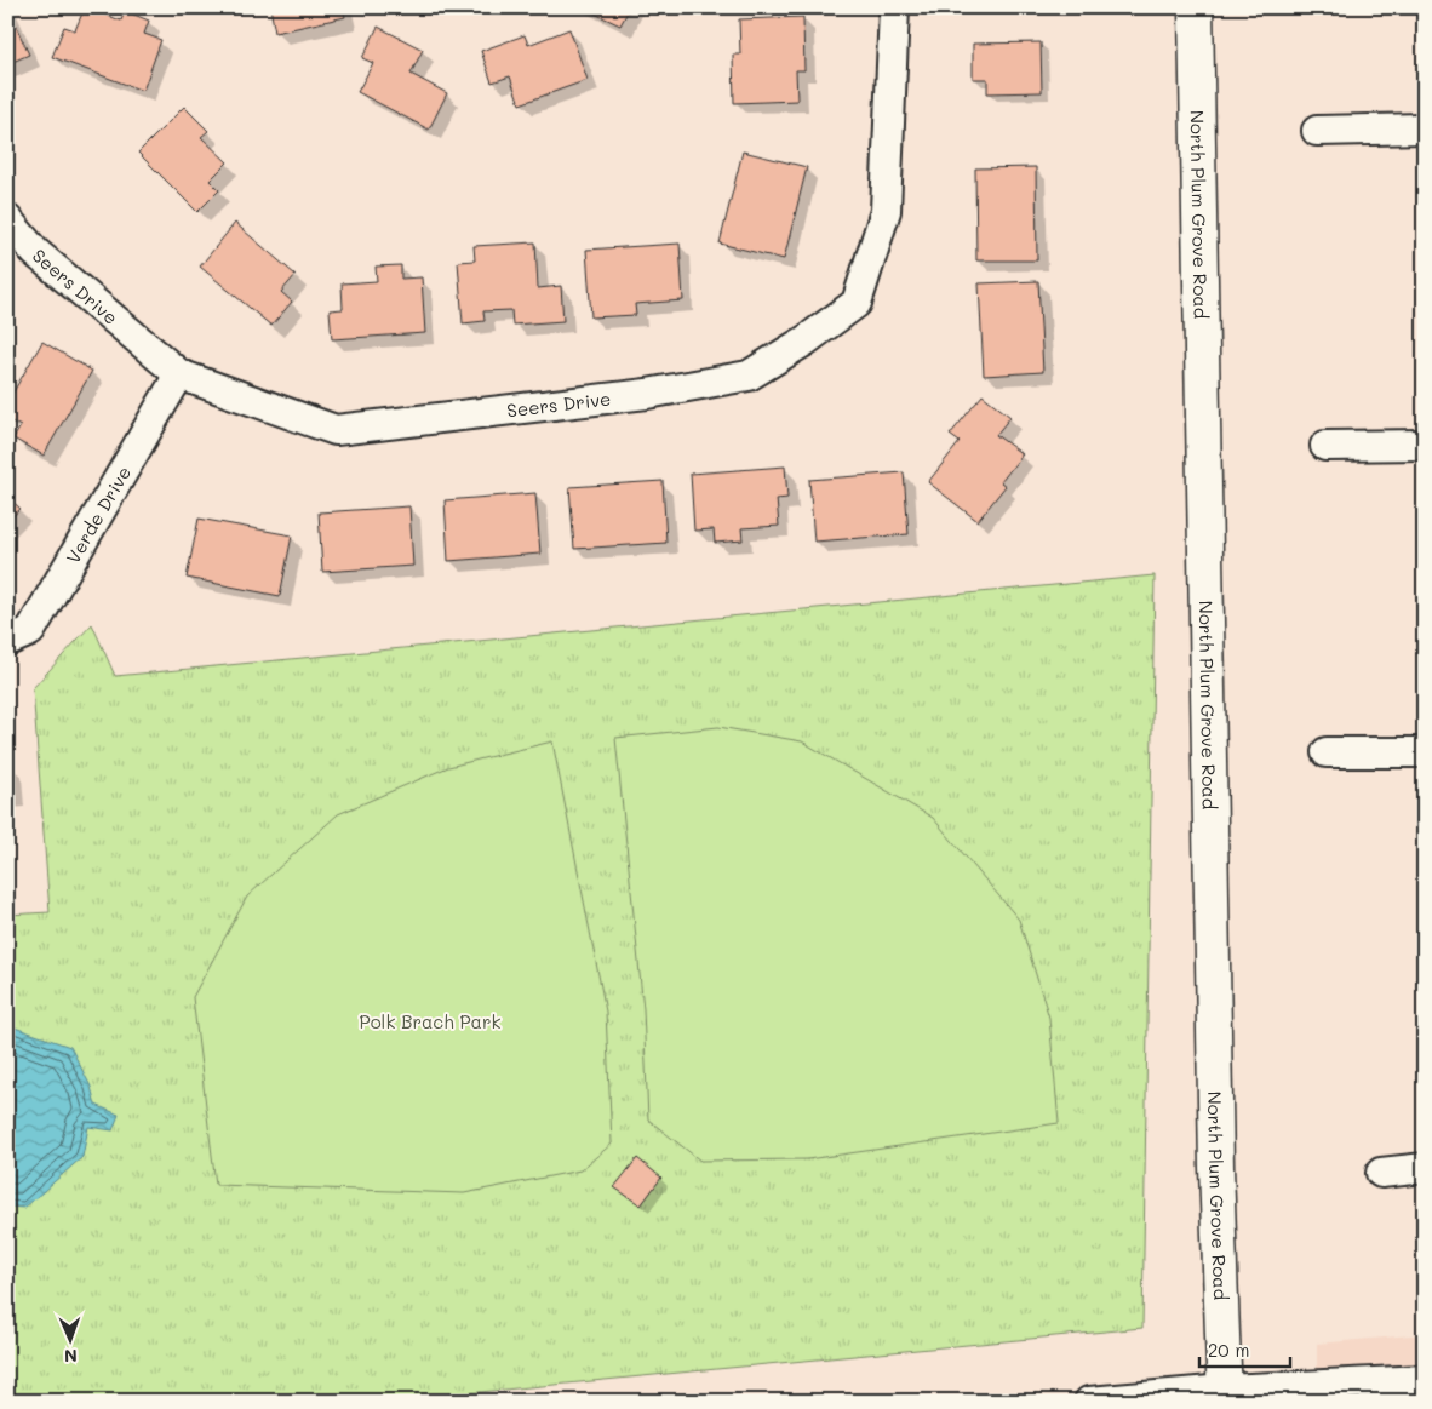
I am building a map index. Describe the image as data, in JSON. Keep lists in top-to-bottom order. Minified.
{"streets":{"street":["North Plum Grove Road","Seers Drive","Verde Drive"]},"crossings":[["Seers Drive","Verde Drive"]],"parks":["Polk Brach Park"],"scale_bar":"20 m","north":"bottom"}
